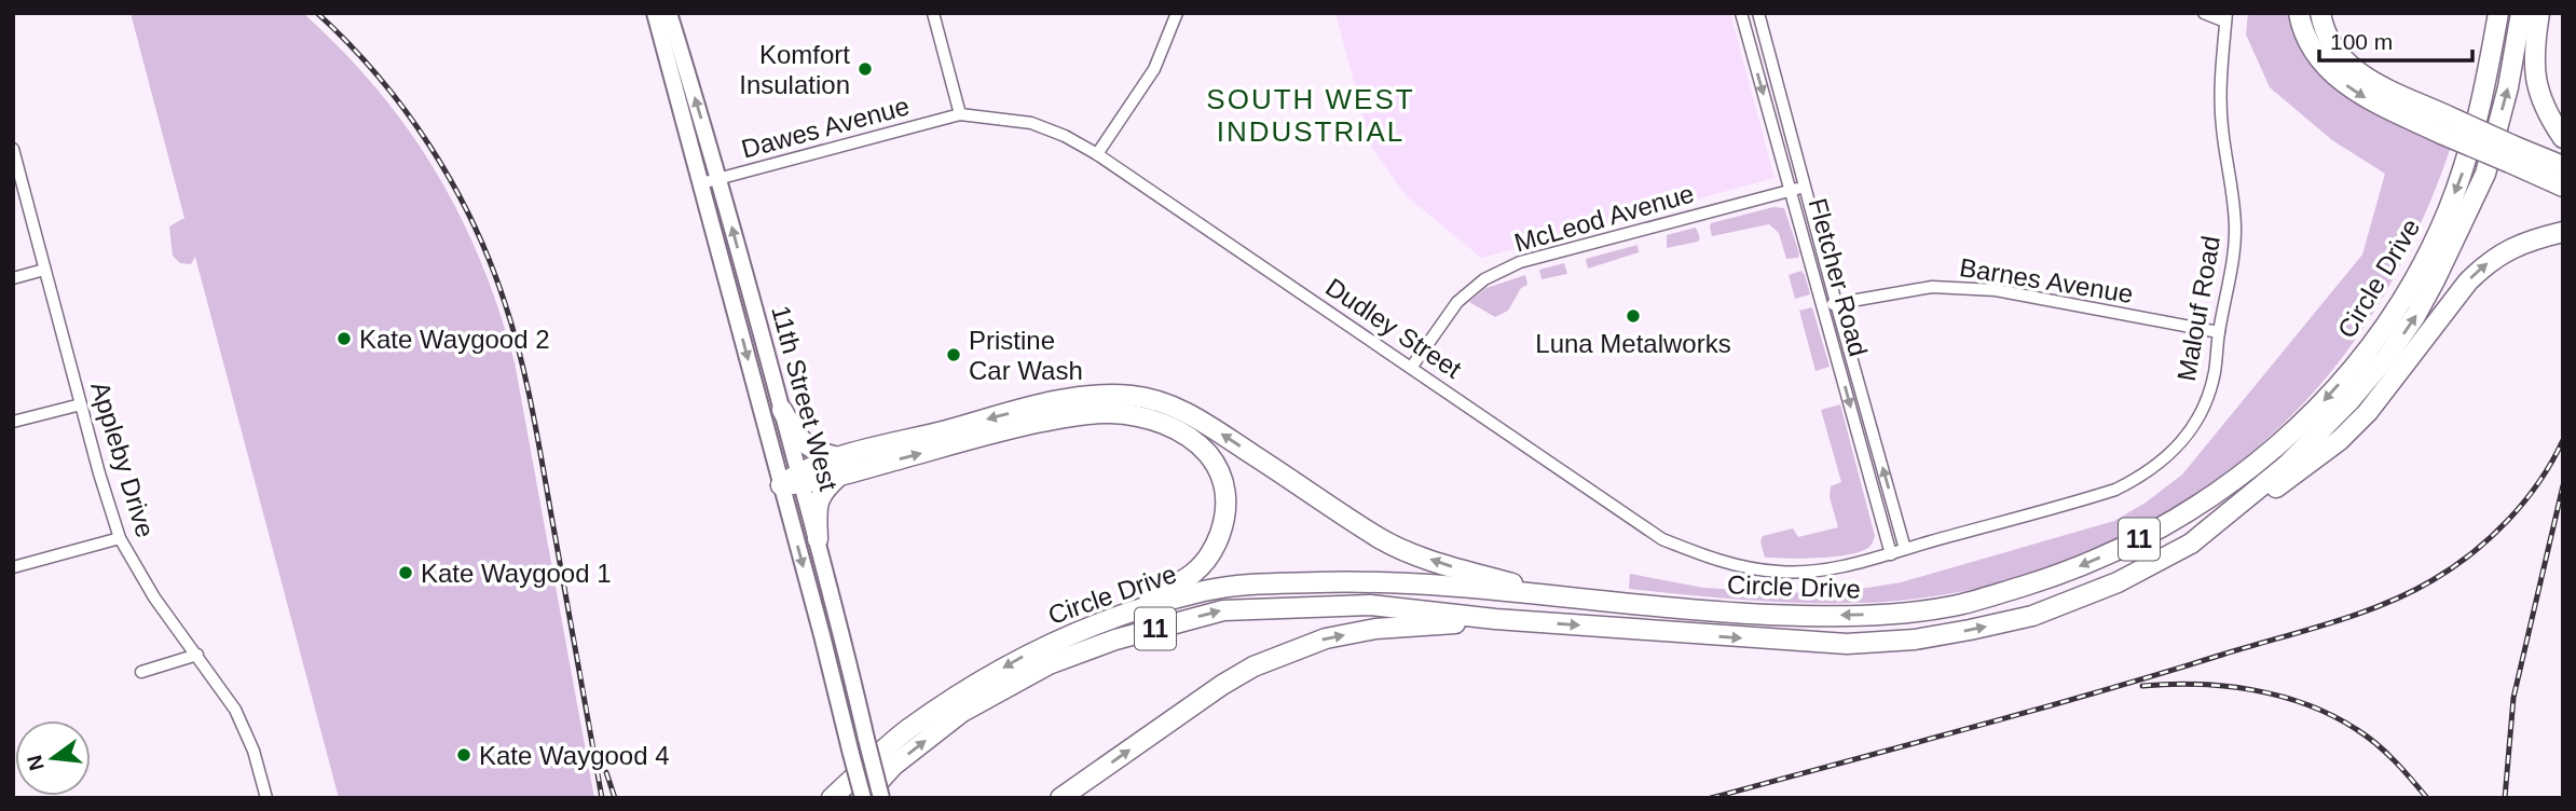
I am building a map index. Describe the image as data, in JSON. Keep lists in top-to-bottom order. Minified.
{"streets":{"highway":["Circle Drive","11"],"main road":["11th Street West"],"street":["Dawes Avenue","McLeod Avenue","Fletcher Road","Barnes Avenue","Malouf Road","Dudley Street","Appleby Drive"]},"crossings":[["Dawes Avenue","Dudley Street"],["Dawes Avenue","11th Street West"],["McLeod Avenue","Fletcher Road"],["McLeod Avenue","Dudley Street"],["Fletcher Road","Barnes Avenue"],["Fletcher Road","Malouf Road"],["Fletcher Road","Dudley Street"],["Circle Drive","11th Street West"],["Barnes Avenue","Malouf Road"],["Malouf Road","Dudley Street"]],"districts":["SOUTH WEST INDUSTRIAL"],"places":["Komfort Insulation","Luna Metalworks","Kate Waygood 2","Pristine Car Wash","Kate Waygood 1","Kate Waygood 4"],"scale_bar":"100 m","north":"left"}
